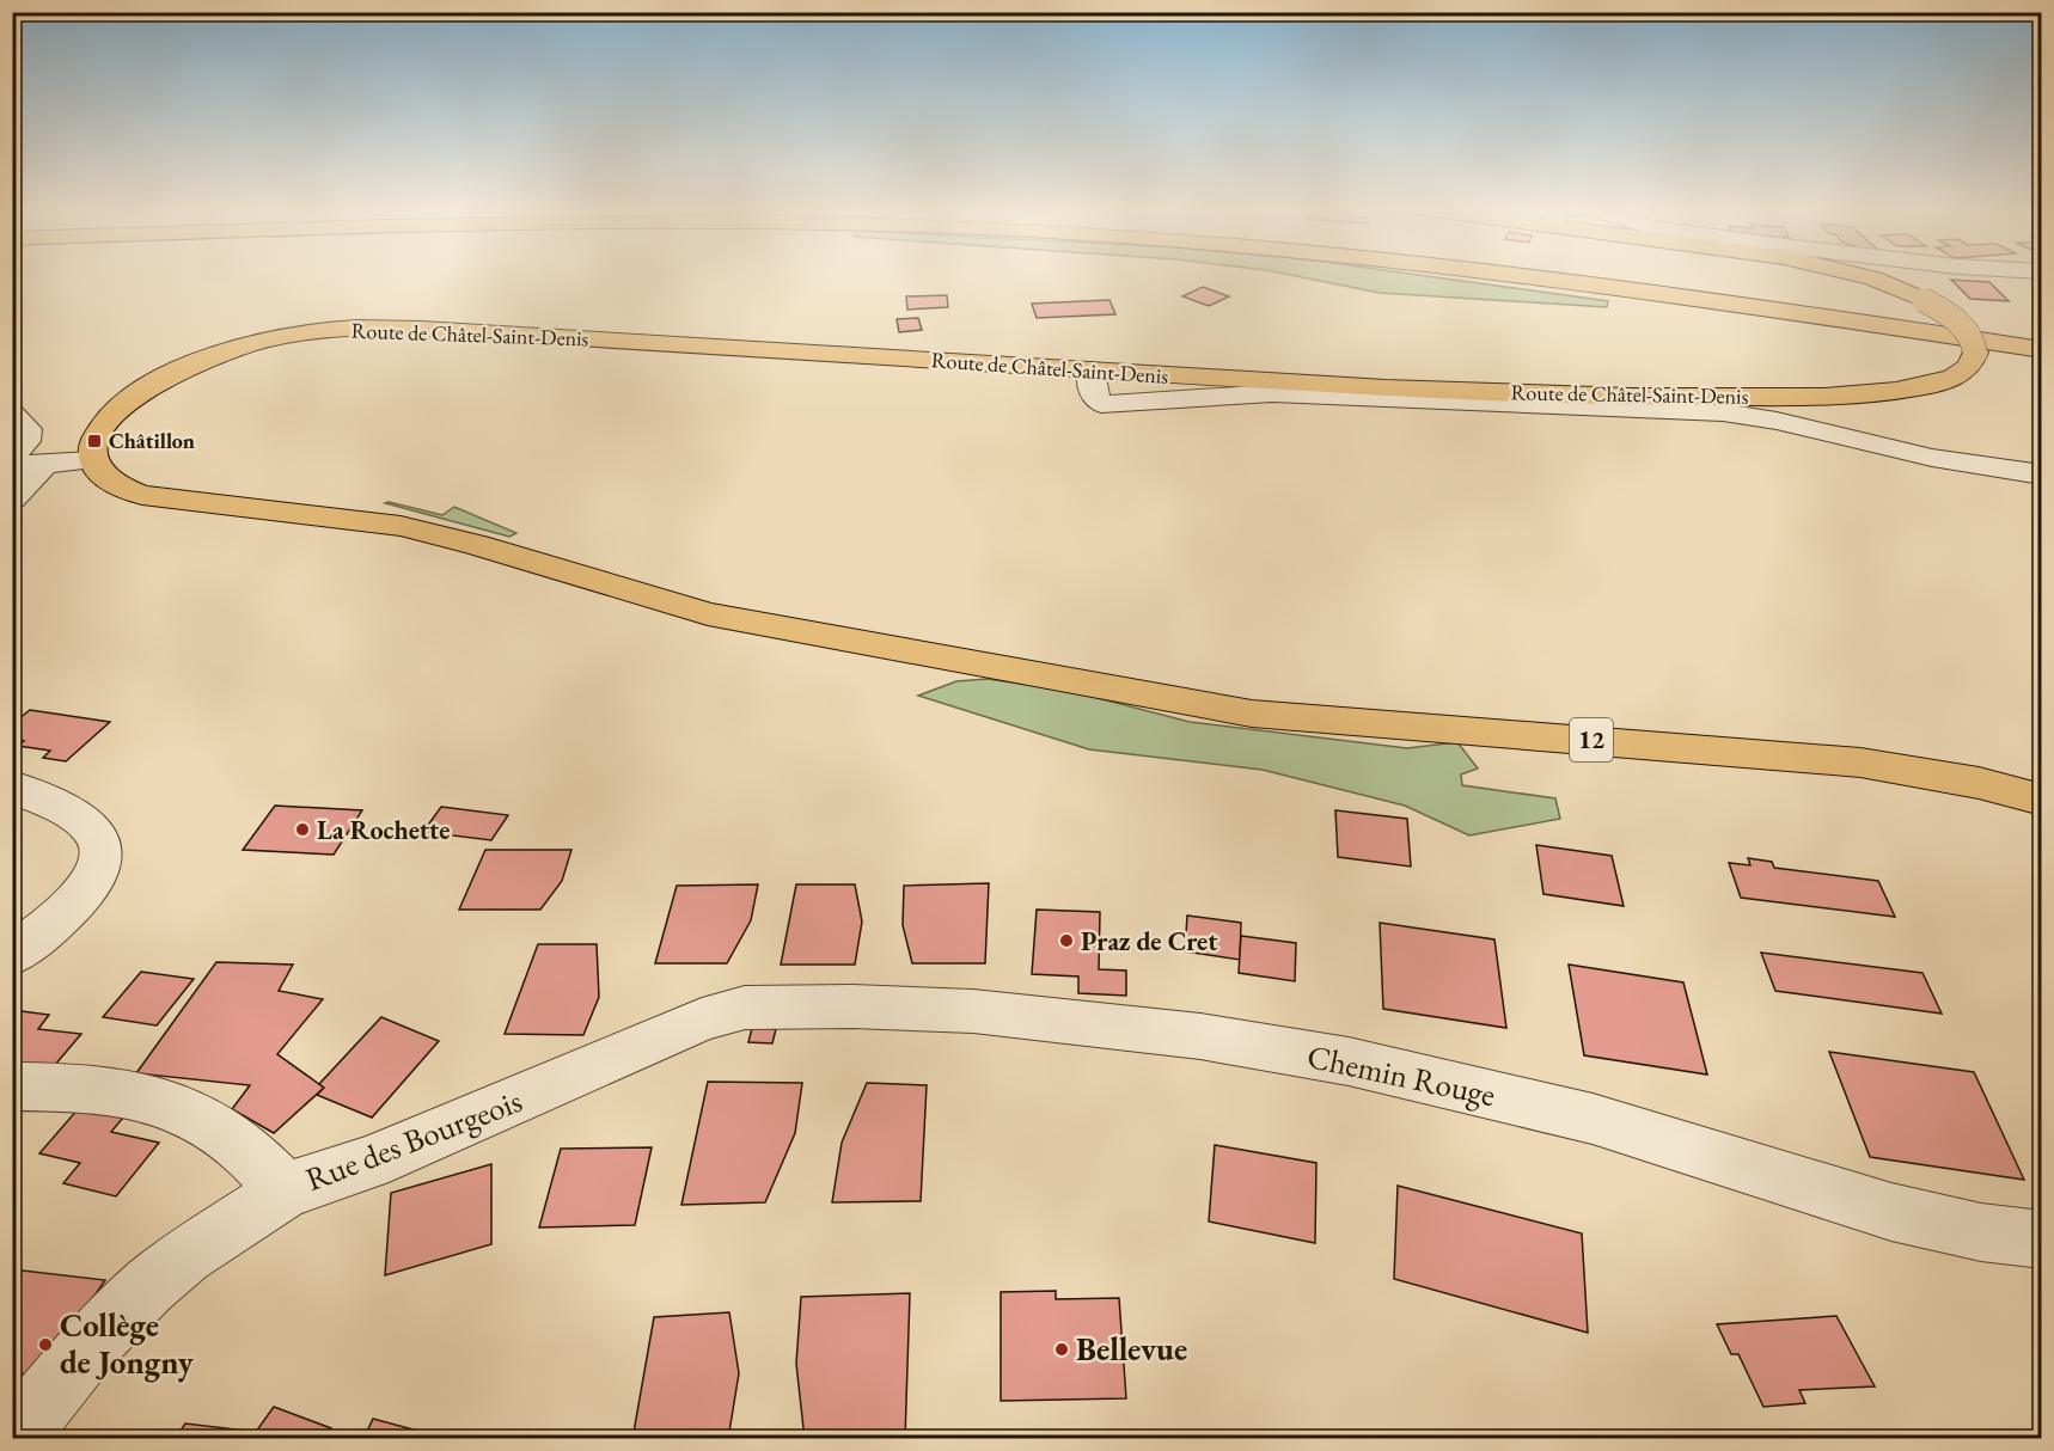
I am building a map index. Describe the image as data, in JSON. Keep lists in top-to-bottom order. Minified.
{"streets":{"main road":["Route de Châtel-Saint-Denis","12"],"street":["Chemin Rouge","Rue des Bourgeois"]},"crossings":[["Route de Châtel-Saint-Denis","12"],["Chemin Rouge","Rue des Bourgeois"]],"places":{"transit":["Châtillon"],"other":["La Rochette","Praz de Cret","Collège de Jongny","Bellevue"]}}
